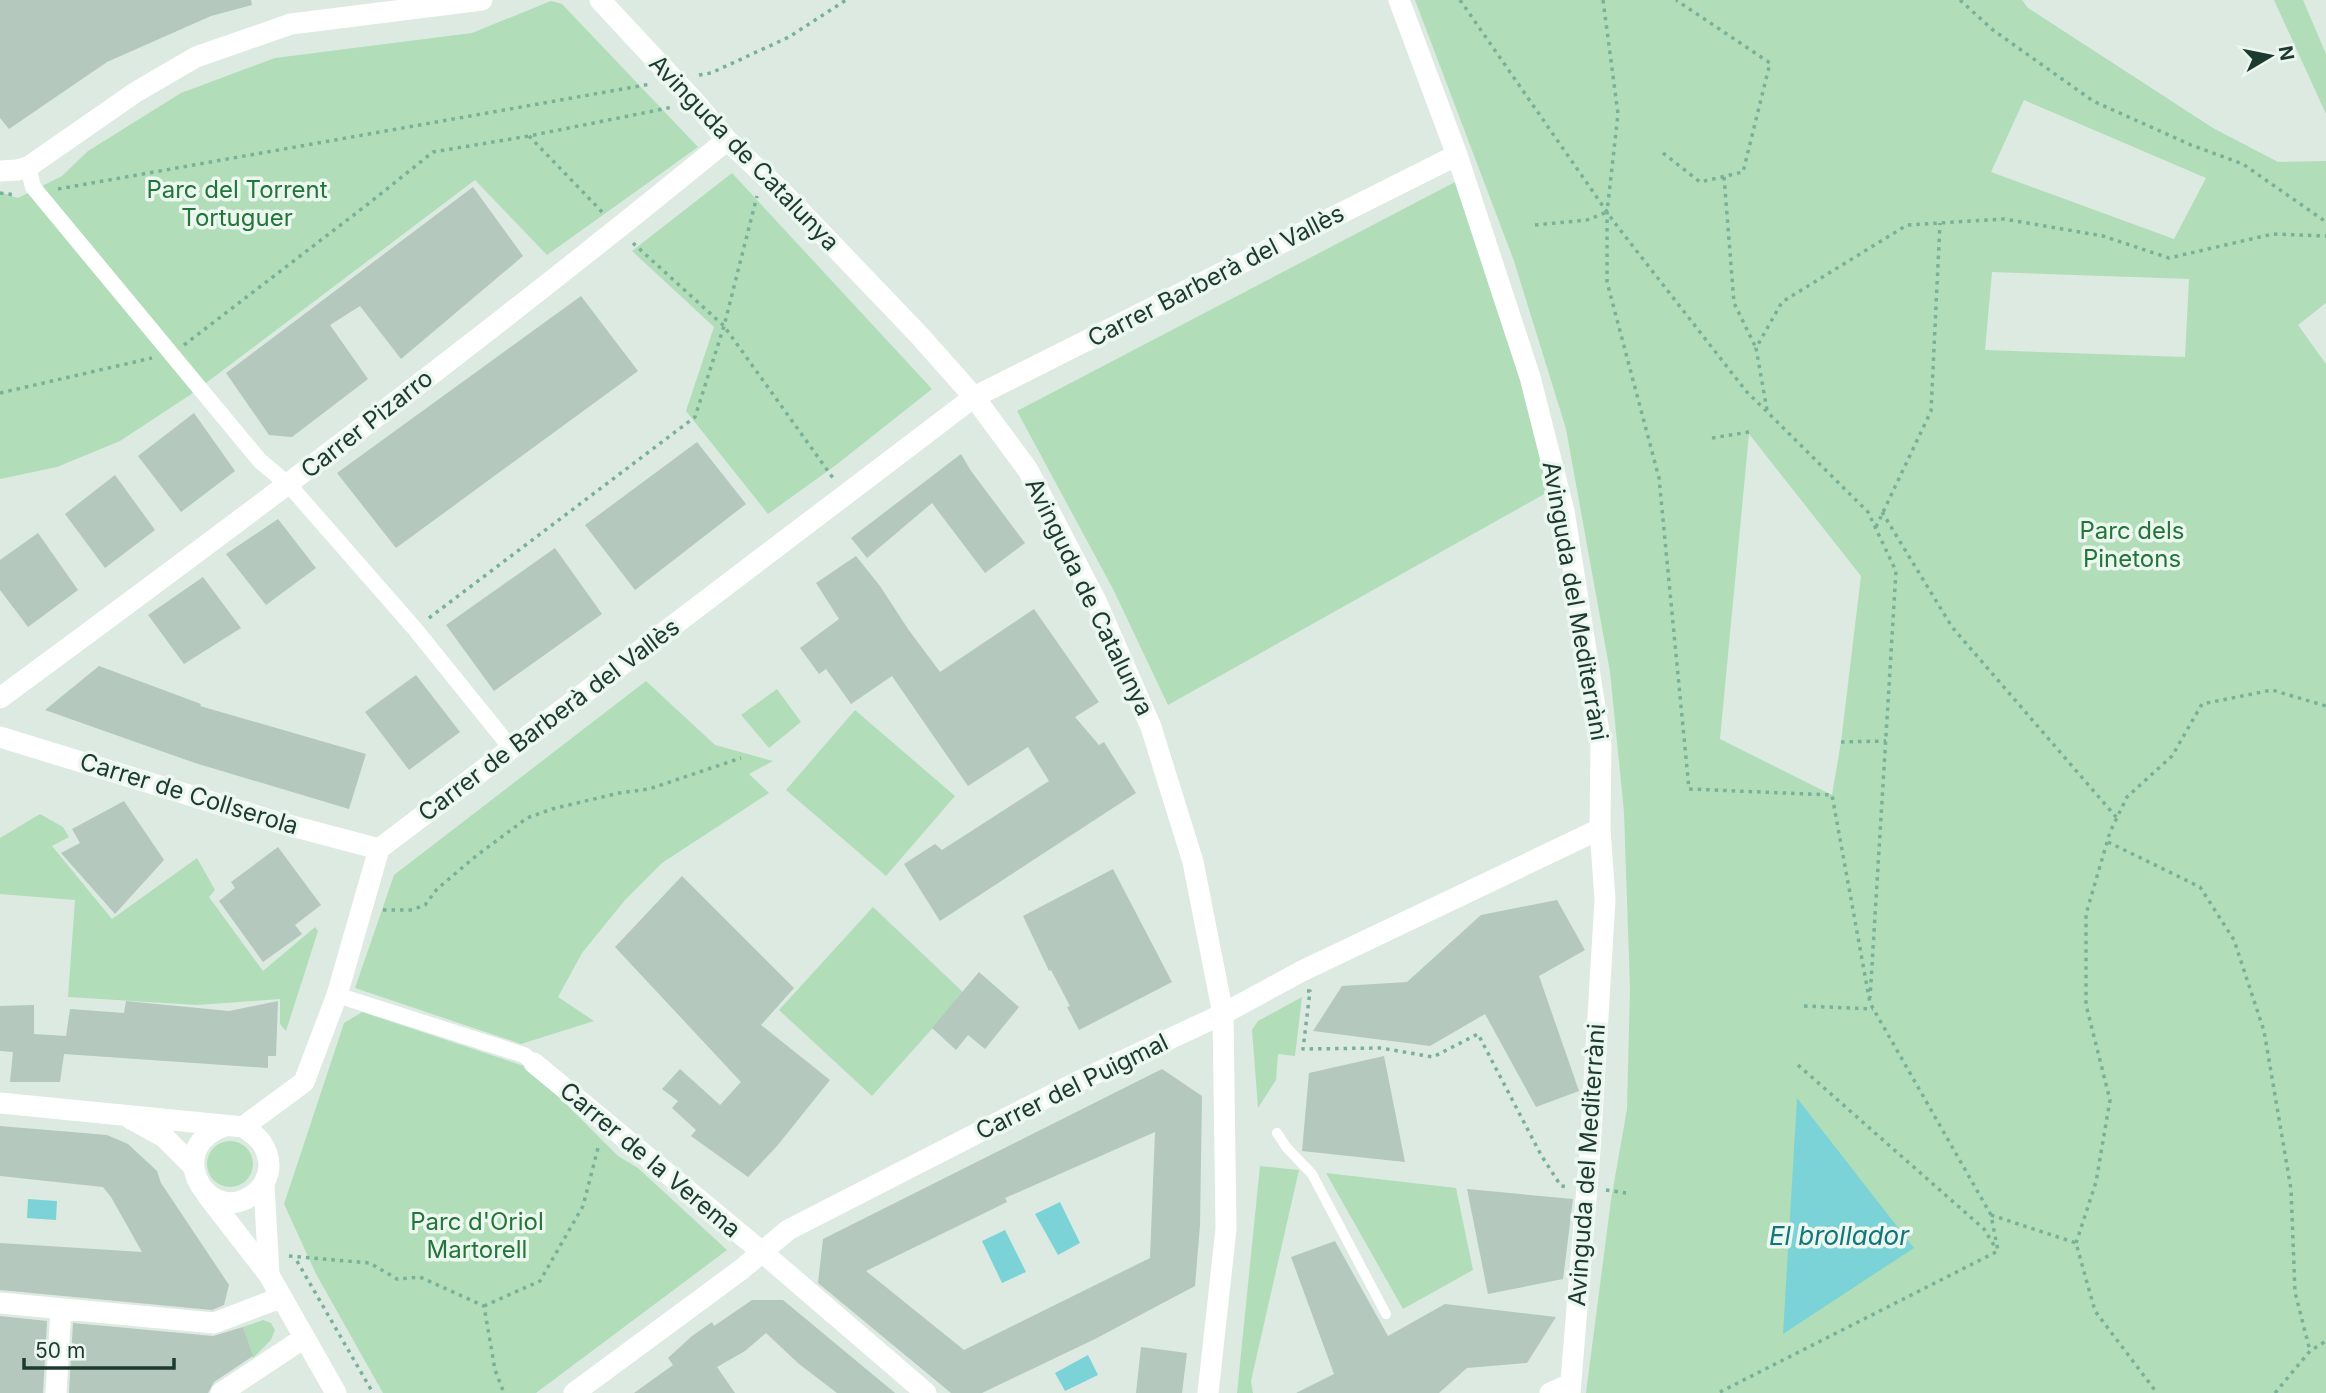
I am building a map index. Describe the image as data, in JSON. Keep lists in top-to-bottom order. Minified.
{"streets":{"street":["Avinguda de Catalunya","Carrer Barberà del Vallès","Carrer Pizarro","Avinguda del Mediterràni","Carrer de Barberà del Vallès","Carrer de Collserola","Carrer del Puigmal","Carrer de la Verema"]},"crossings":[["Avinguda de Catalunya","Carrer Barberà del Vallès"],["Avinguda de Catalunya","Carrer Pizarro"],["Avinguda de Catalunya","Carrer de Barberà del Vallès"],["Avinguda de Catalunya","Carrer del Puigmal"],["Carrer Barberà del Vallès","Avinguda del Mediterràni"],["Carrer Barberà del Vallès","Carrer de Barberà del Vallès"],["Avinguda del Mediterràni","Carrer del Puigmal"],["Carrer de Barberà del Vallès","Carrer de Collserola"],["Carrer del Puigmal","Carrer de la Verema"]],"water":["El brollador"],"parks":["Parc del Torrent Tortuguer","Parc dels Pinetons","Parc d'Oriol Martorell"],"scale_bar":"50 m","north":"right"}
